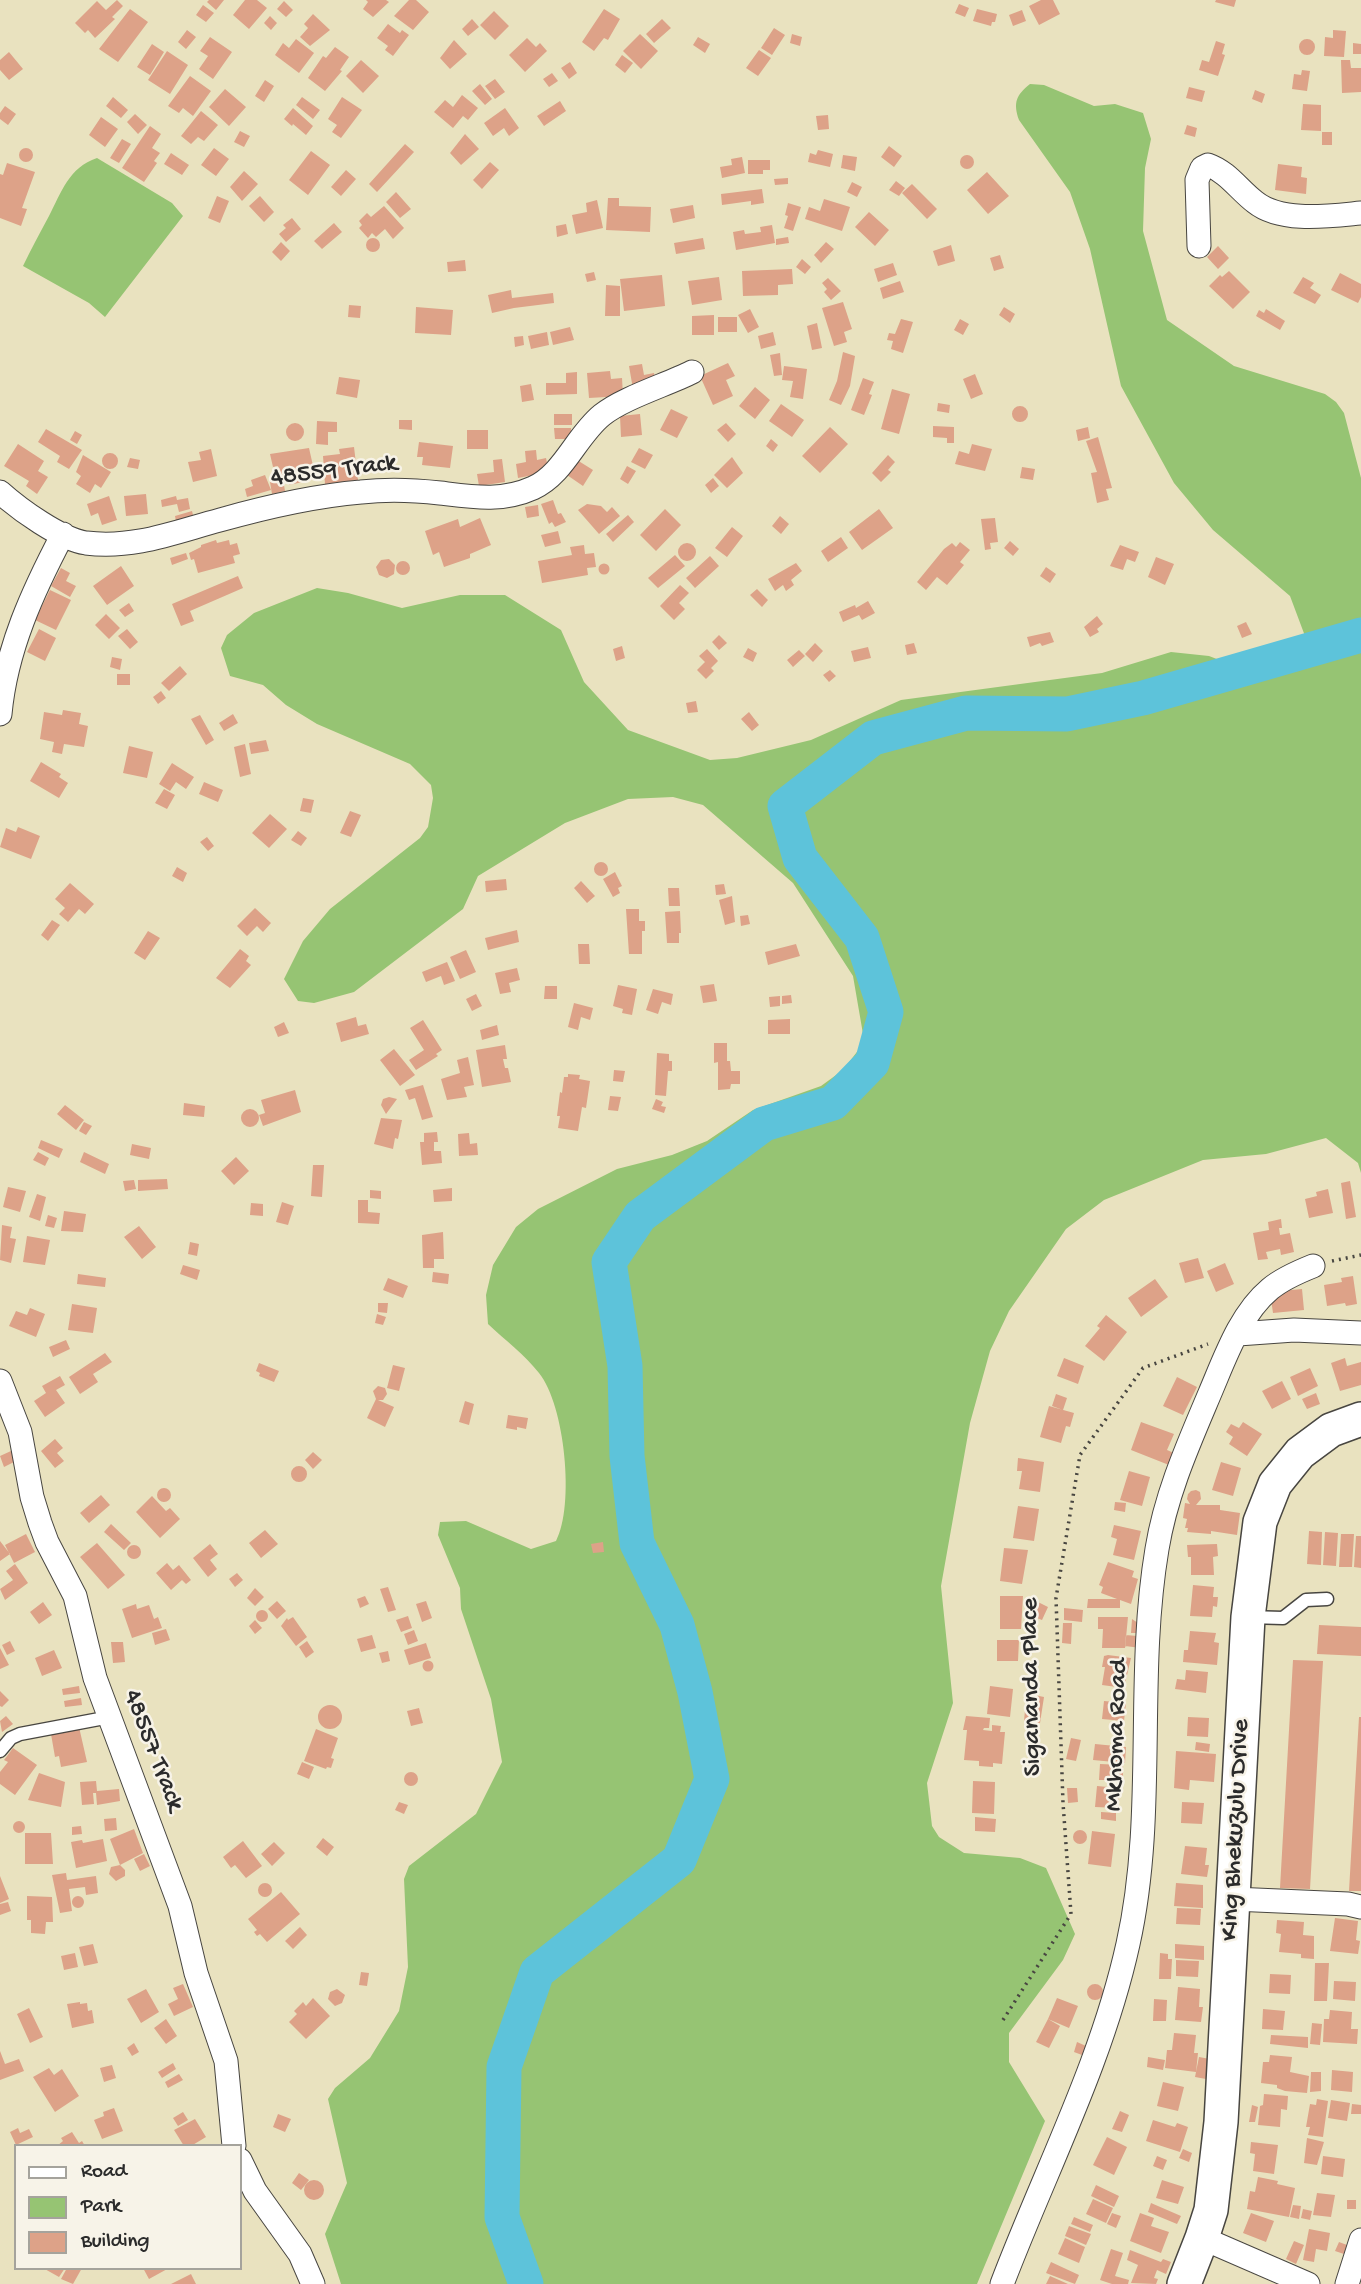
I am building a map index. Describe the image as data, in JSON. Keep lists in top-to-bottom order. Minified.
{"streets":{"street":["48559 Track","Mkhoma Road","48557 Track","King Bhekuzulu Drive"],"path":["Sigananda Place"]},"crossings":[["Sigananda Place","Mkhoma Road"]],"legend":["Road","Park","Building"]}
